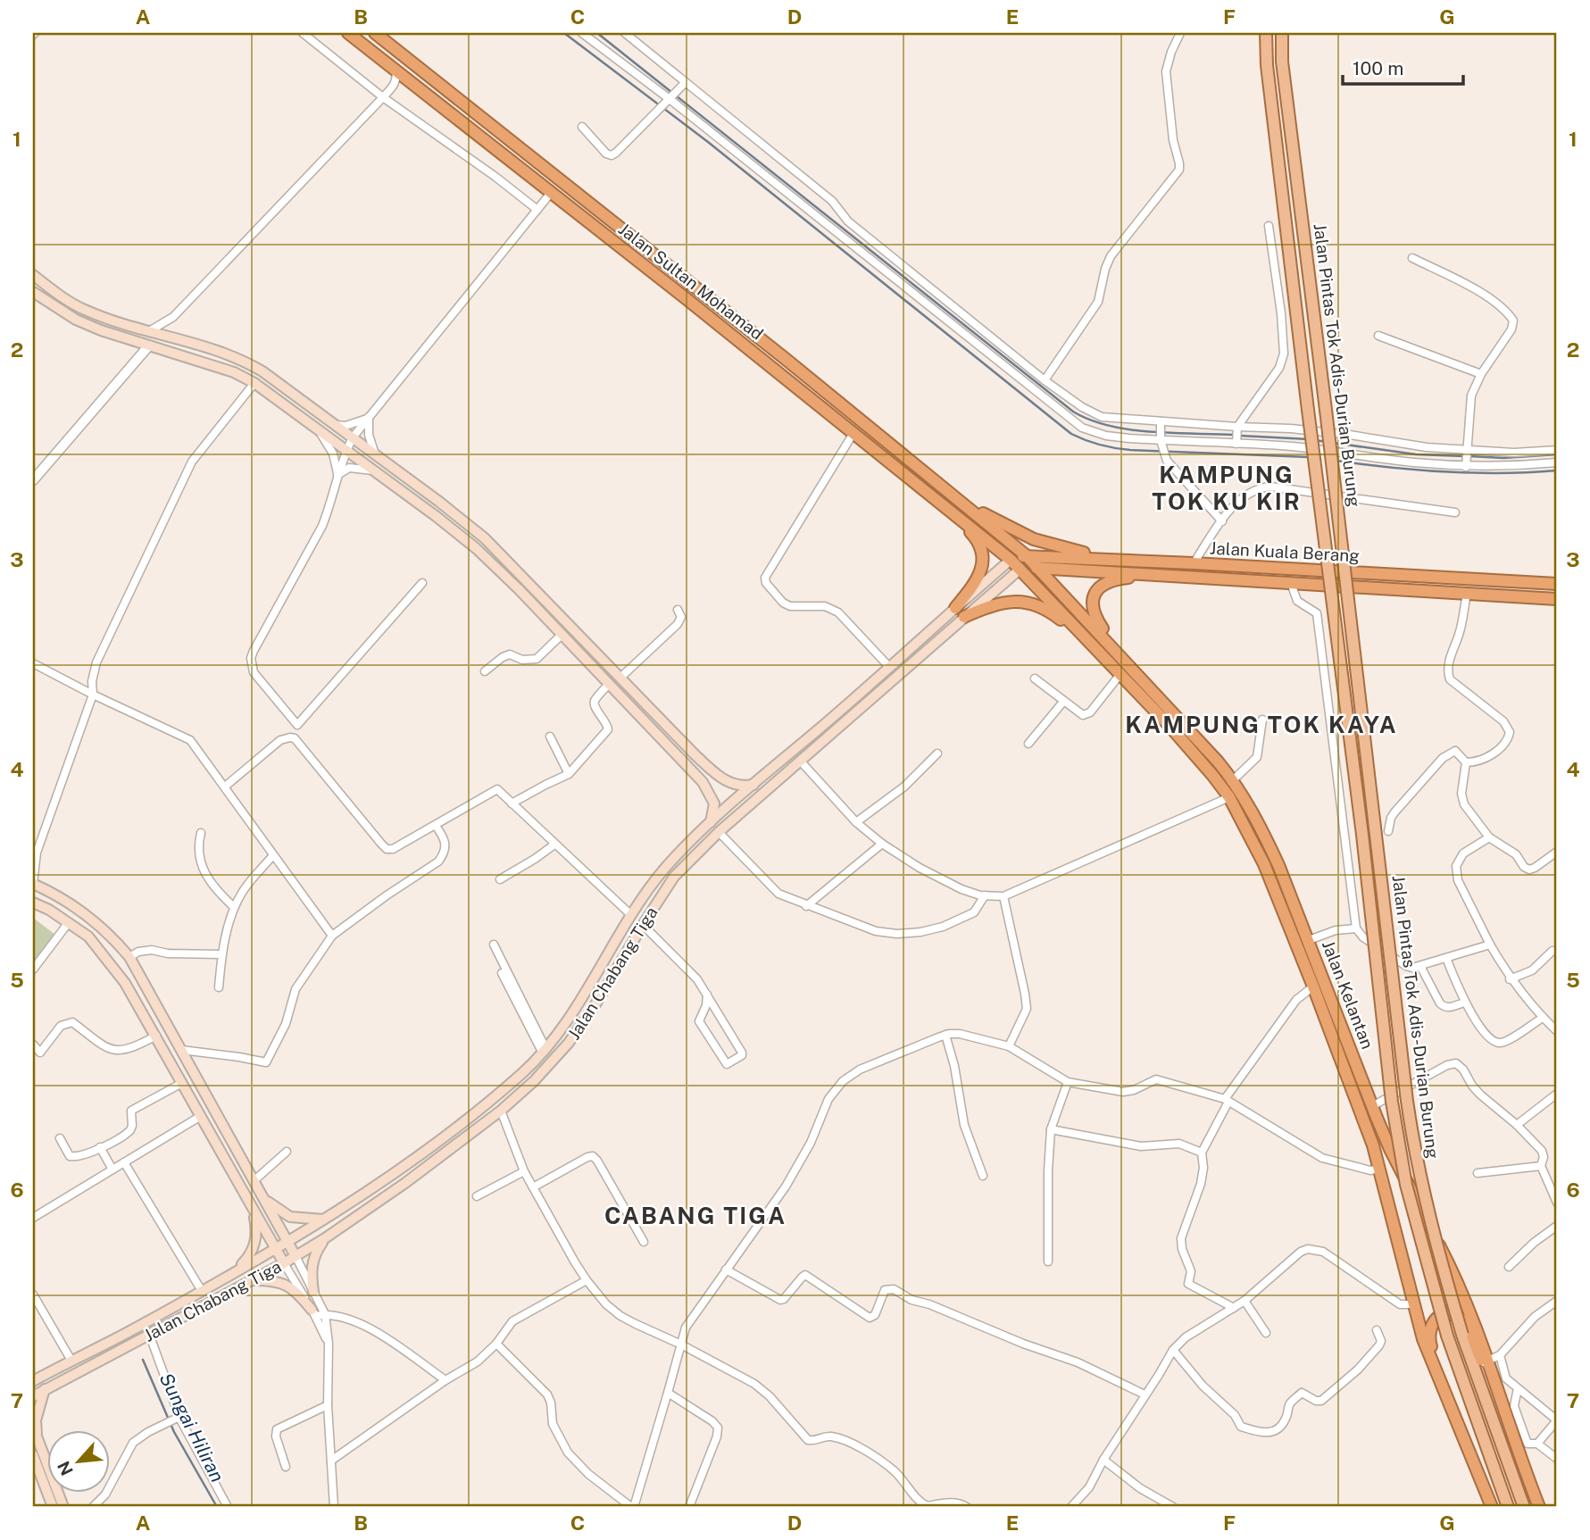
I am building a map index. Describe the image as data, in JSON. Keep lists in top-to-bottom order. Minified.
{"streets":{"highway":["Jalan Sultan Mohamad","Jalan Kuala Berang","Jalan Kelantan"],"main road":["Jalan Pintas Tok Adis-Durian Burung","Jalan Chabang Tiga"]},"crossings":[["Jalan Sultan Mohamad","Jalan Kuala Berang"],["Jalan Sultan Mohamad","Jalan Chabang Tiga"],["Jalan Sultan Mohamad","Jalan Kelantan"],["Jalan Kuala Berang","Jalan Chabang Tiga"],["Jalan Kuala Berang","Jalan Kelantan"],["Jalan Chabang Tiga","Jalan Kelantan"]],"districts":["KAMPUNG TOK KU KIR","KAMPUNG TOK KAYA","CABANG TIGA"],"water":["Sungai Hiliran"],"scale_bar":"100 m","north":"bottom left","grid":{"columns":["A","B","C","D","E","F","G"],"rows":["1","2","3","4","5","6","7"]}}
